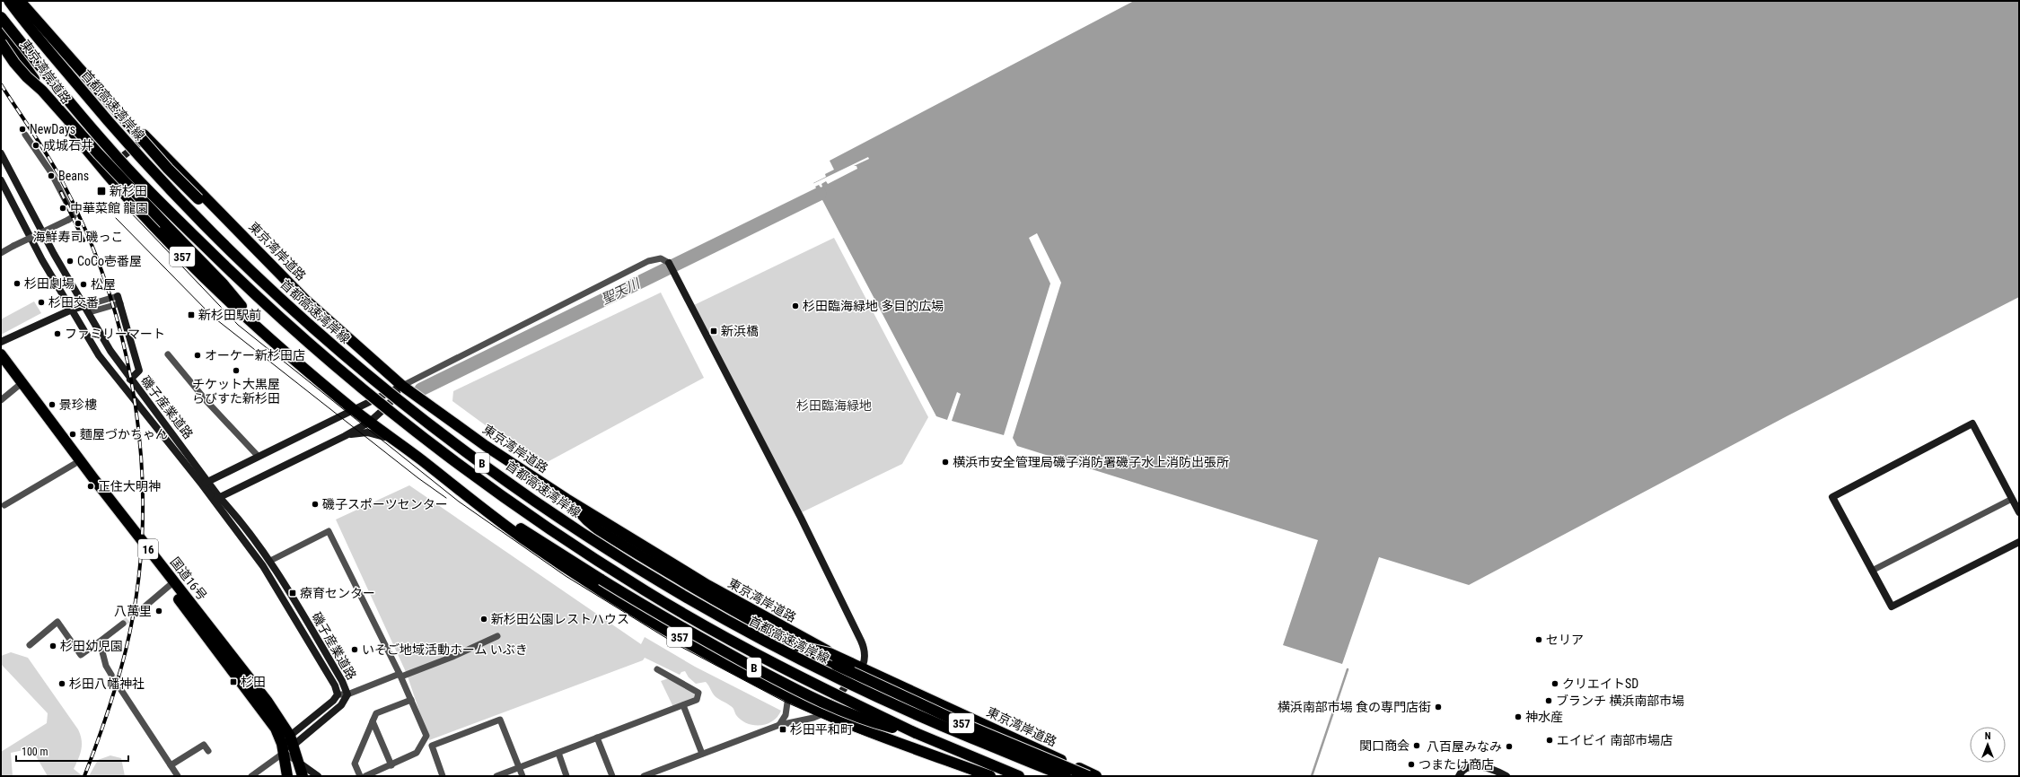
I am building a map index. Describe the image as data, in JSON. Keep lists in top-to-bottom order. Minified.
{"streets":{"highway":["東京湾岸道路","首都高速湾岸線","357","B","16","国道16号"],"street":["磯子産業道路"]},"crossings":[["東京湾岸道路","357"],["東京湾岸道路","B"],["磯子産業道路","国道16号"]],"water":["聖天川"],"parks":["杉田臨海緑地"],"places":{"other":["NewDays","成城石井","Beans","中華菜館 龍園","海鮮寿司 磯っこ","CoCo壱番屋","杉田劇場","松屋","杉田交番","杉田臨海緑地 多目的広場","ファミリーマート","オーケー新杉田店","チケット大黒屋 らびすた新杉田","景珍樓","麵屋づかちゃん","横浜市安全管理局磯子消防署磯子水上消防出張所","正住大明神","磯子スポーツセンター","八萬里","新杉田公園レストハウス","セリア","杉田幼児園","いそご地域活動ホーム いぶき","杉田八幡神社","クリエイトSD","ブランチ 横浜南部市場","横浜南部市場 食の専門店街","神水産","エイビイ 南部市場店","関口商会","八百屋みなみ","つまたけ商店"],"transit":["新杉田","新杉田駅前","新浜橋","療育センター","杉田","杉田平和町"]},"scale_bar":"100 m","north":"top"}
